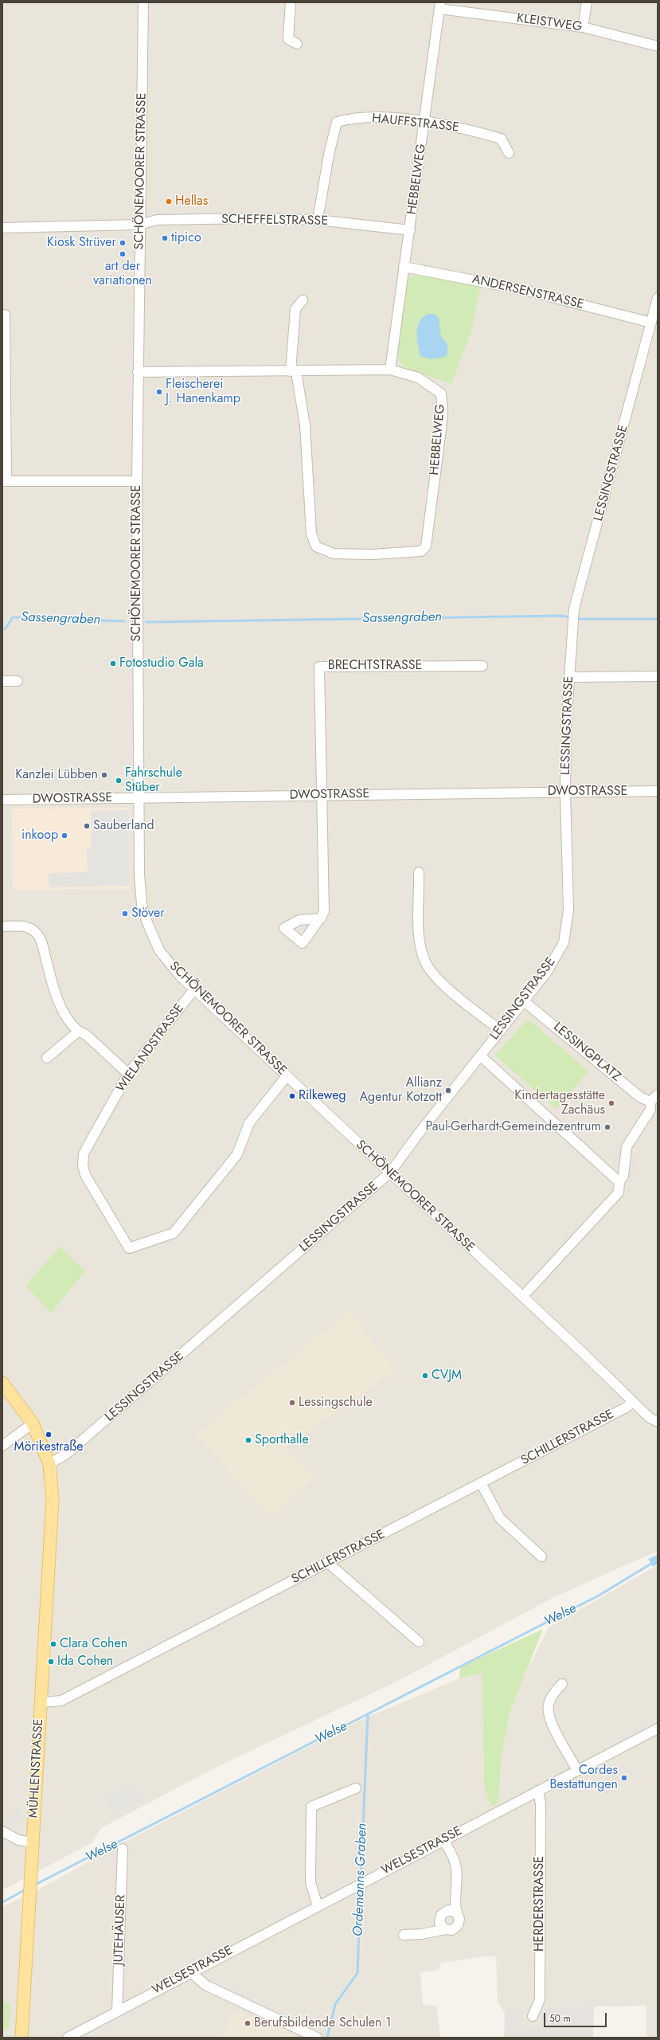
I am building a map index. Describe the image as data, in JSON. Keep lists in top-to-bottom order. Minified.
{"streets":{"main road":["MÜHLENSTRASSE"],"street":["KLEISTWEG","HAUFFSTRASSE","SCHÖNEMOORER STRASSE","HEBBELWEG","SCHEFFELSTRASSE","ANDERSENSTRASSE","LESSINGSTRASSE","BRECHTSTRASSE","DWOSTRASSE","WIELANDSTRASSE","LESSINGPLATZ","SCHILLERSTRASSE","WELSESTRASSE","HERDERSTRASSE","JUTEHÄUSER"]},"crossings":[["KLEISTWEG","HEBBELWEG"],["HAUFFSTRASSE","HEBBELWEG"],["HAUFFSTRASSE","SCHEFFELSTRASSE"],["SCHÖNEMOORER STRASSE","SCHEFFELSTRASSE"],["SCHÖNEMOORER STRASSE","LESSINGSTRASSE"],["SCHÖNEMOORER STRASSE","DWOSTRASSE"],["SCHÖNEMOORER STRASSE","WIELANDSTRASSE"],["SCHÖNEMOORER STRASSE","SCHILLERSTRASSE"],["HEBBELWEG","SCHEFFELSTRASSE"],["HEBBELWEG","ANDERSENSTRASSE"],["ANDERSENSTRASSE","LESSINGSTRASSE"],["LESSINGSTRASSE","DWOSTRASSE"],["LESSINGSTRASSE","LESSINGPLATZ"],["LESSINGSTRASSE","MÜHLENSTRASSE"],["BRECHTSTRASSE","DWOSTRASSE"],["SCHILLERSTRASSE","MÜHLENSTRASSE"],["WELSESTRASSE","HERDERSTRASSE"],["WELSESTRASSE","JUTEHÄUSER"]],"water":["Sassengraben","Welse","Ordemanns Graben"],"places":["Hellas","tipico","Kiosk Strüver","art der variationen","Fleischerei J. Hanenkamp","Fotostudio Gala","Kanzlei Lübben","Fahrschule Stüber","Sauberland","inkoop","Stöver","Allianz Agentur Kotzott","Rilkeweg","Kindertagesstätte Zachäus","Paul-Gerhardt-Gemeindezentrum","CVJM","Lessingschule","Mörikestraße","Sporthalle","Clara Cohen","Ida Cohen","Cordes Bestattungen","Berufsbildende Schulen 1"],"scale_bar":"50 m"}
